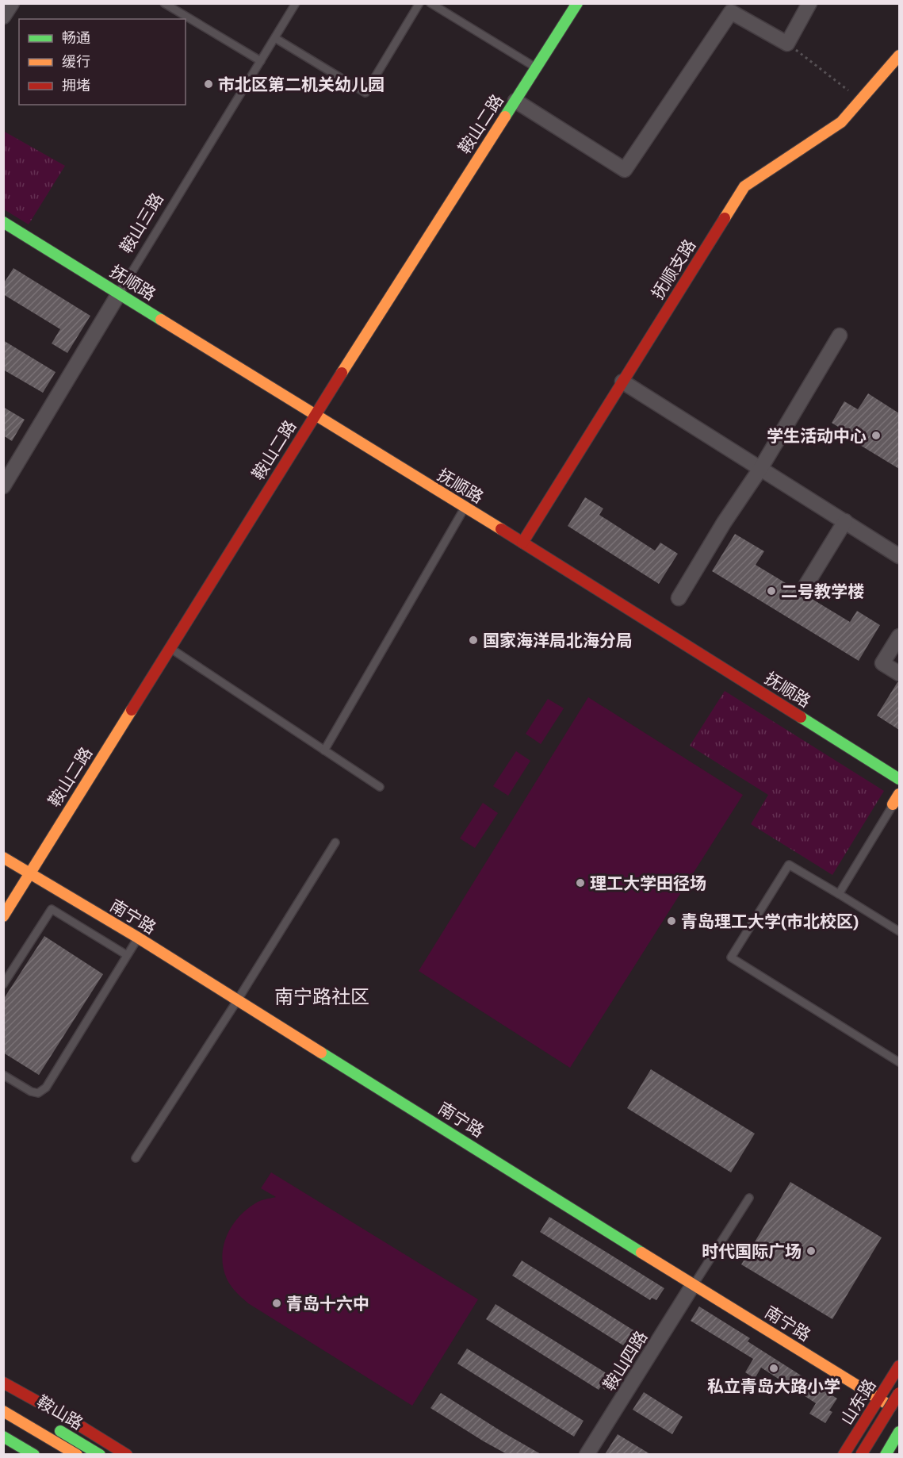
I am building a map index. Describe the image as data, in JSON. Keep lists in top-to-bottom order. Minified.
{"streets":{"main road":["鞍山二路","抚顺支路","抚顺路","南宁路","山东路","鞍山路"],"street":["鞍山三路","鞍山四路"]},"crossings":[["鞍山二路","抚顺路"],["鞍山二路","南宁路"],["鞍山三路","抚顺路"],["抚顺支路","抚顺路"],["南宁路","鞍山四路"],["南宁路","山东路"]],"districts":["南宁路社区"],"places":["市北区第二机关幼儿园","学生活动中心","二号教学楼","国家海洋局北海分局","理工大学田径场","青岛理工大学(市北校区)","时代国际广场","青岛十六中","私立青岛大路小学"],"legend":["畅通","缓行","拥堵"]}
